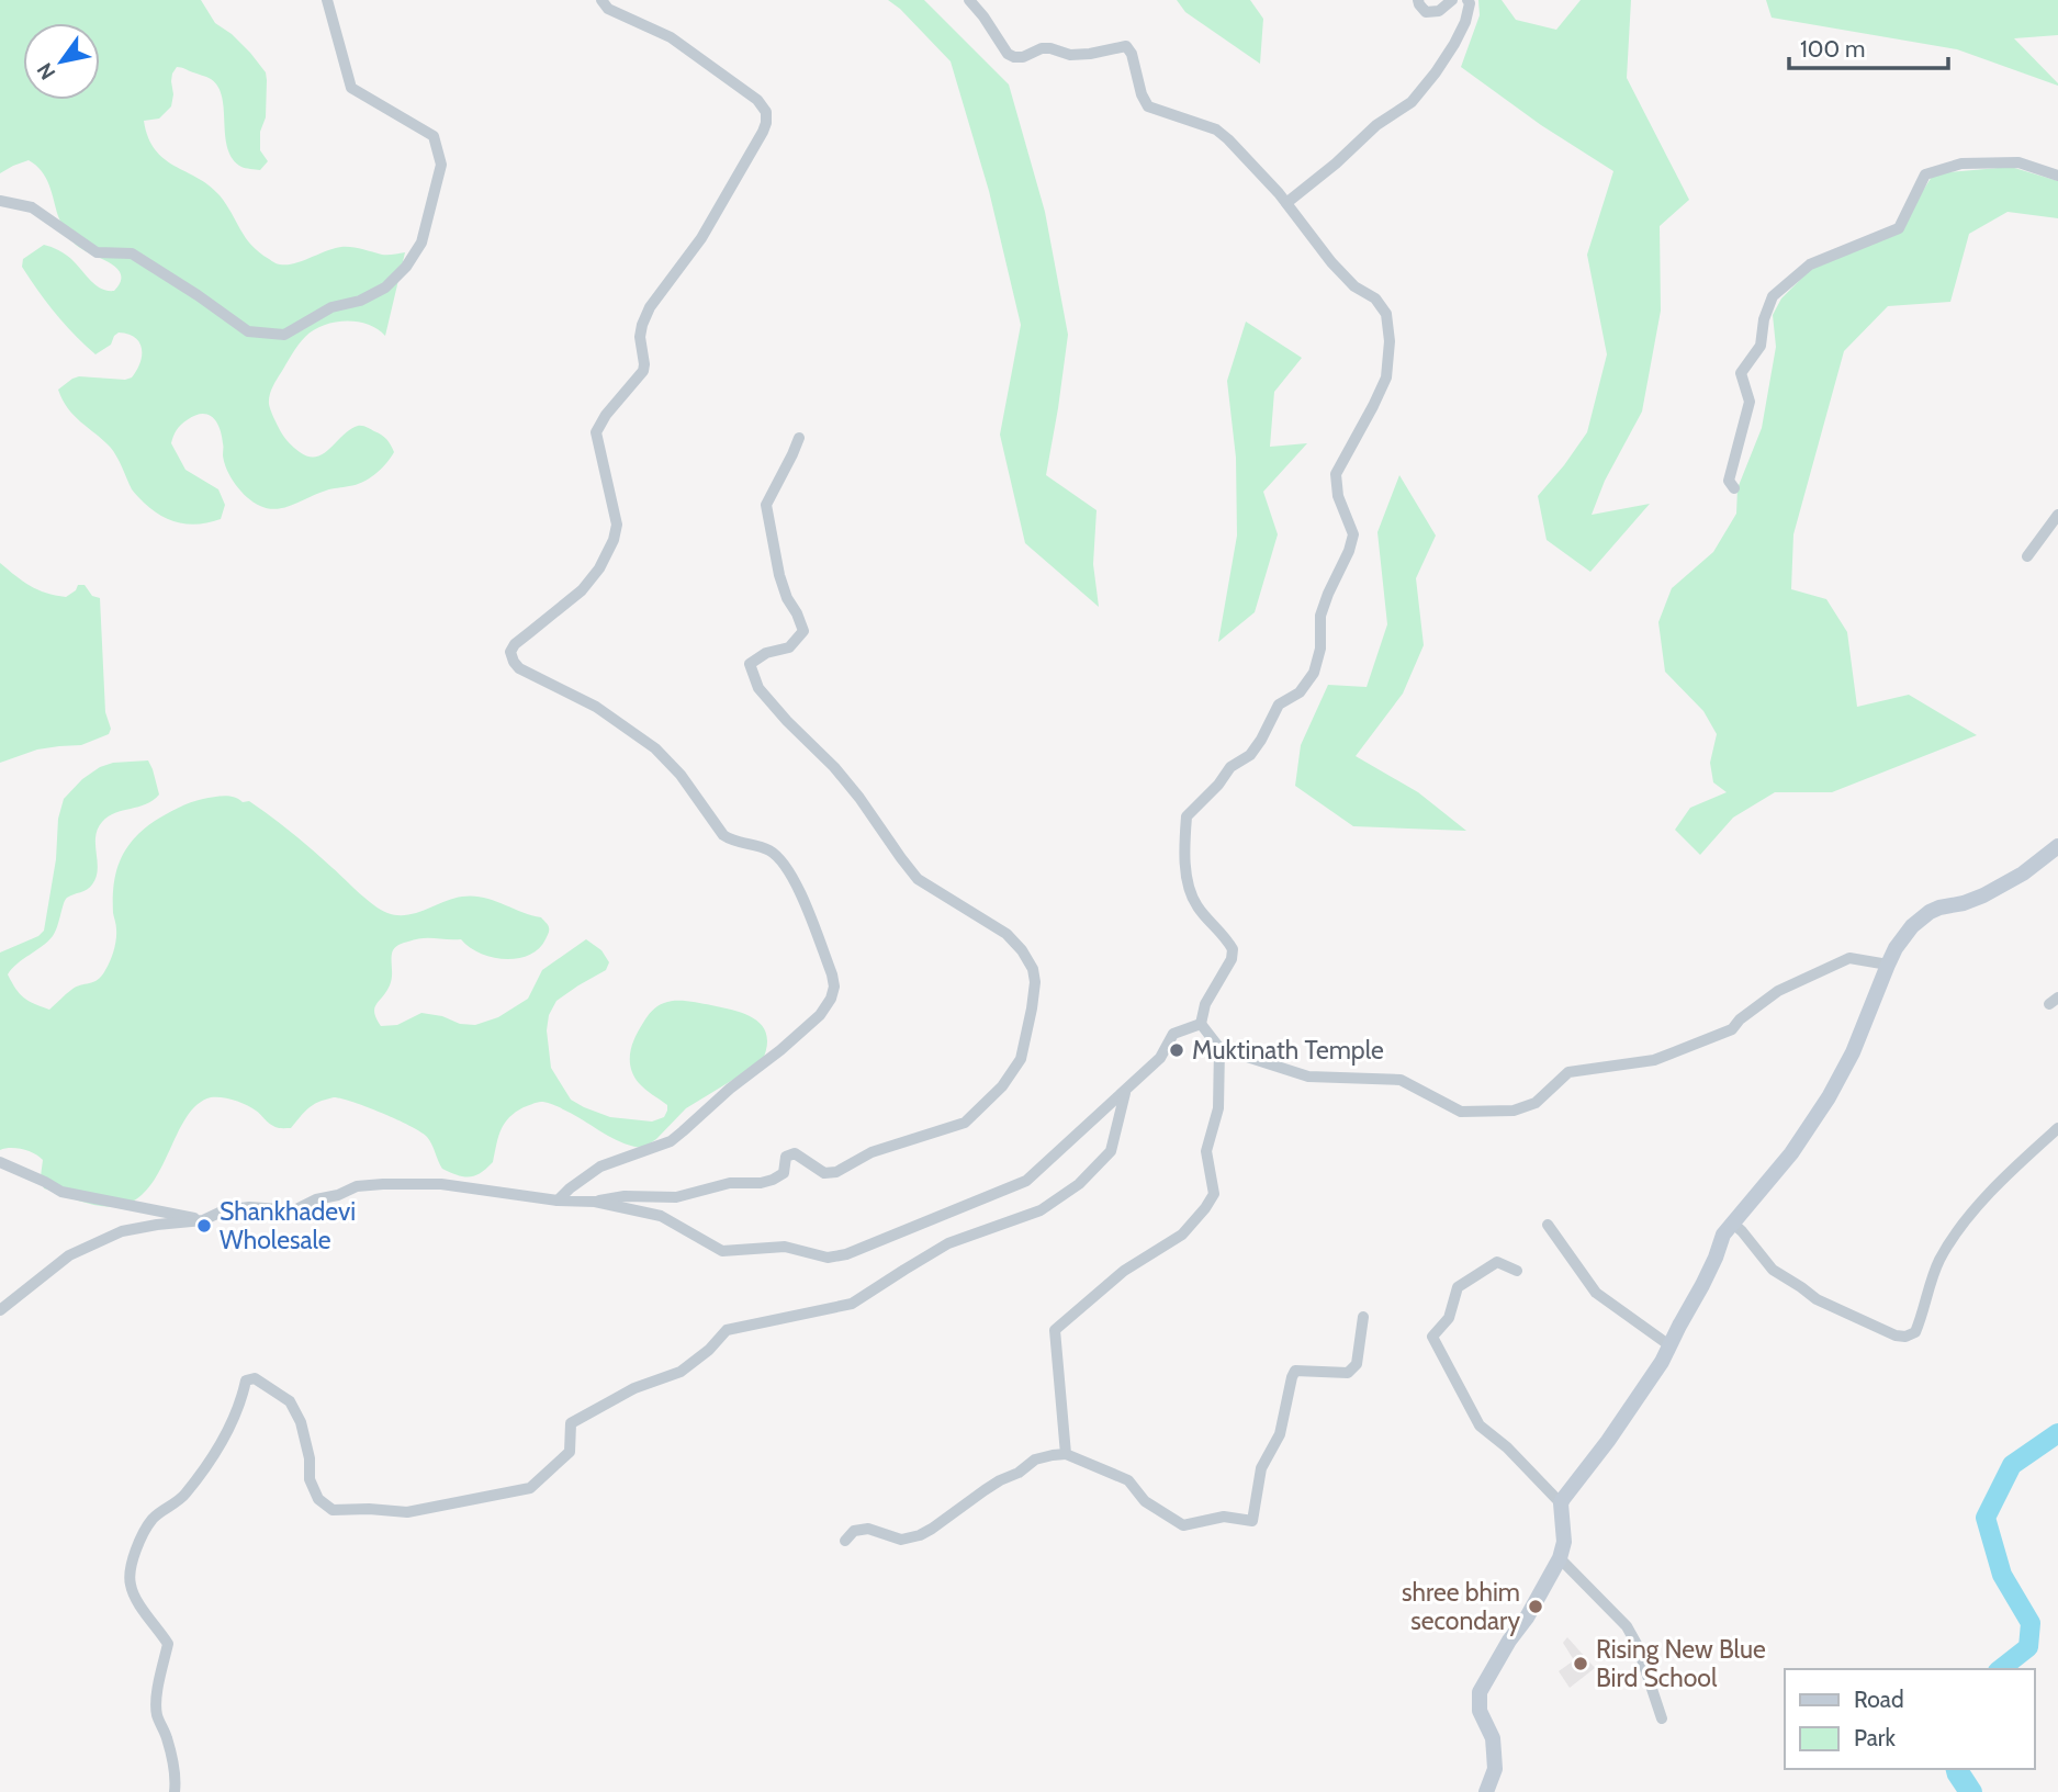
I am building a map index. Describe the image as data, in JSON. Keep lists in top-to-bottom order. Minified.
{"places":["Muktinath Temple","Shankhadevi Wholesale","shree bhim secondary","Rising New Blue Bird School"],"legend":["Road","Park"],"scale_bar":"100 m","north":"bottom left"}
